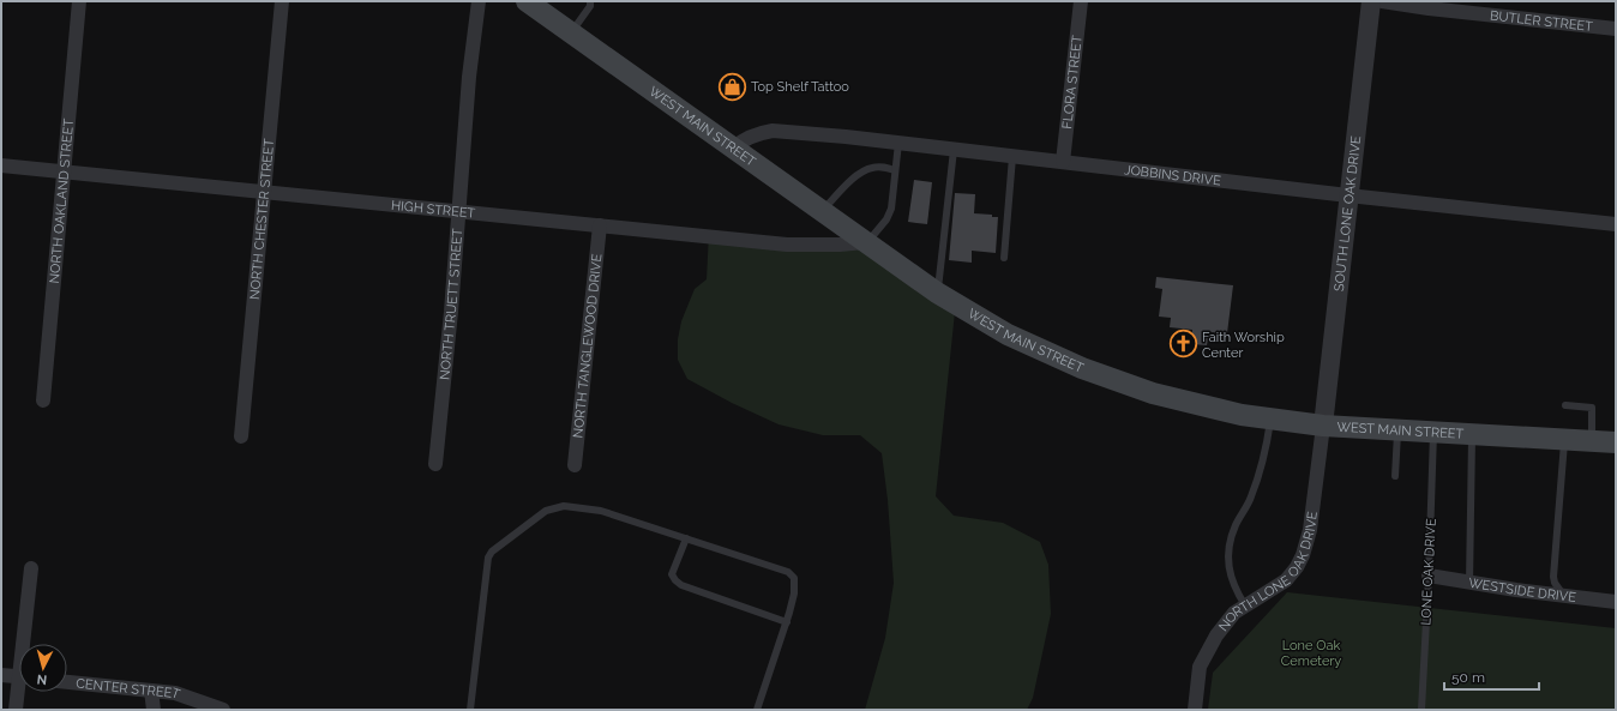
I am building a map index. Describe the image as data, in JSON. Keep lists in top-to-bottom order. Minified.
{"streets":{"main road":["WEST MAIN STREET"],"street":["BUTLER STREET","FLORA STREET","JOBBINS DRIVE","NORTH OAKLAND STREET","HIGH STREET","SOUTH LONE OAK DRIVE","NORTH CHESTER STREET","NORTH TRUETT STREET","NORTH TANGLEWOOD DRIVE","NORTH LONE OAK DRIVE","WESTSIDE DRIVE","CENTER STREET"],"lane":["LONE OAK DRIVE"]},"crossings":[["FLORA STREET","JOBBINS DRIVE"],["WEST MAIN STREET","JOBBINS DRIVE"],["WEST MAIN STREET","HIGH STREET"],["WEST MAIN STREET","SOUTH LONE OAK DRIVE"],["WEST MAIN STREET","NORTH LONE OAK DRIVE"],["WEST MAIN STREET","LONE OAK DRIVE"],["JOBBINS DRIVE","SOUTH LONE OAK DRIVE"],["NORTH OAKLAND STREET","HIGH STREET"],["HIGH STREET","NORTH CHESTER STREET"],["HIGH STREET","NORTH TRUETT STREET"],["HIGH STREET","NORTH TANGLEWOOD DRIVE"],["SOUTH LONE OAK DRIVE","NORTH LONE OAK DRIVE"],["LONE OAK DRIVE","WESTSIDE DRIVE"]],"parks":["Lone Oak Cemetery"],"places":{"shop":["Top Shelf Tattoo"],"church":["Faith Worship Center"]},"scale_bar":"50 m","north":"bottom"}
